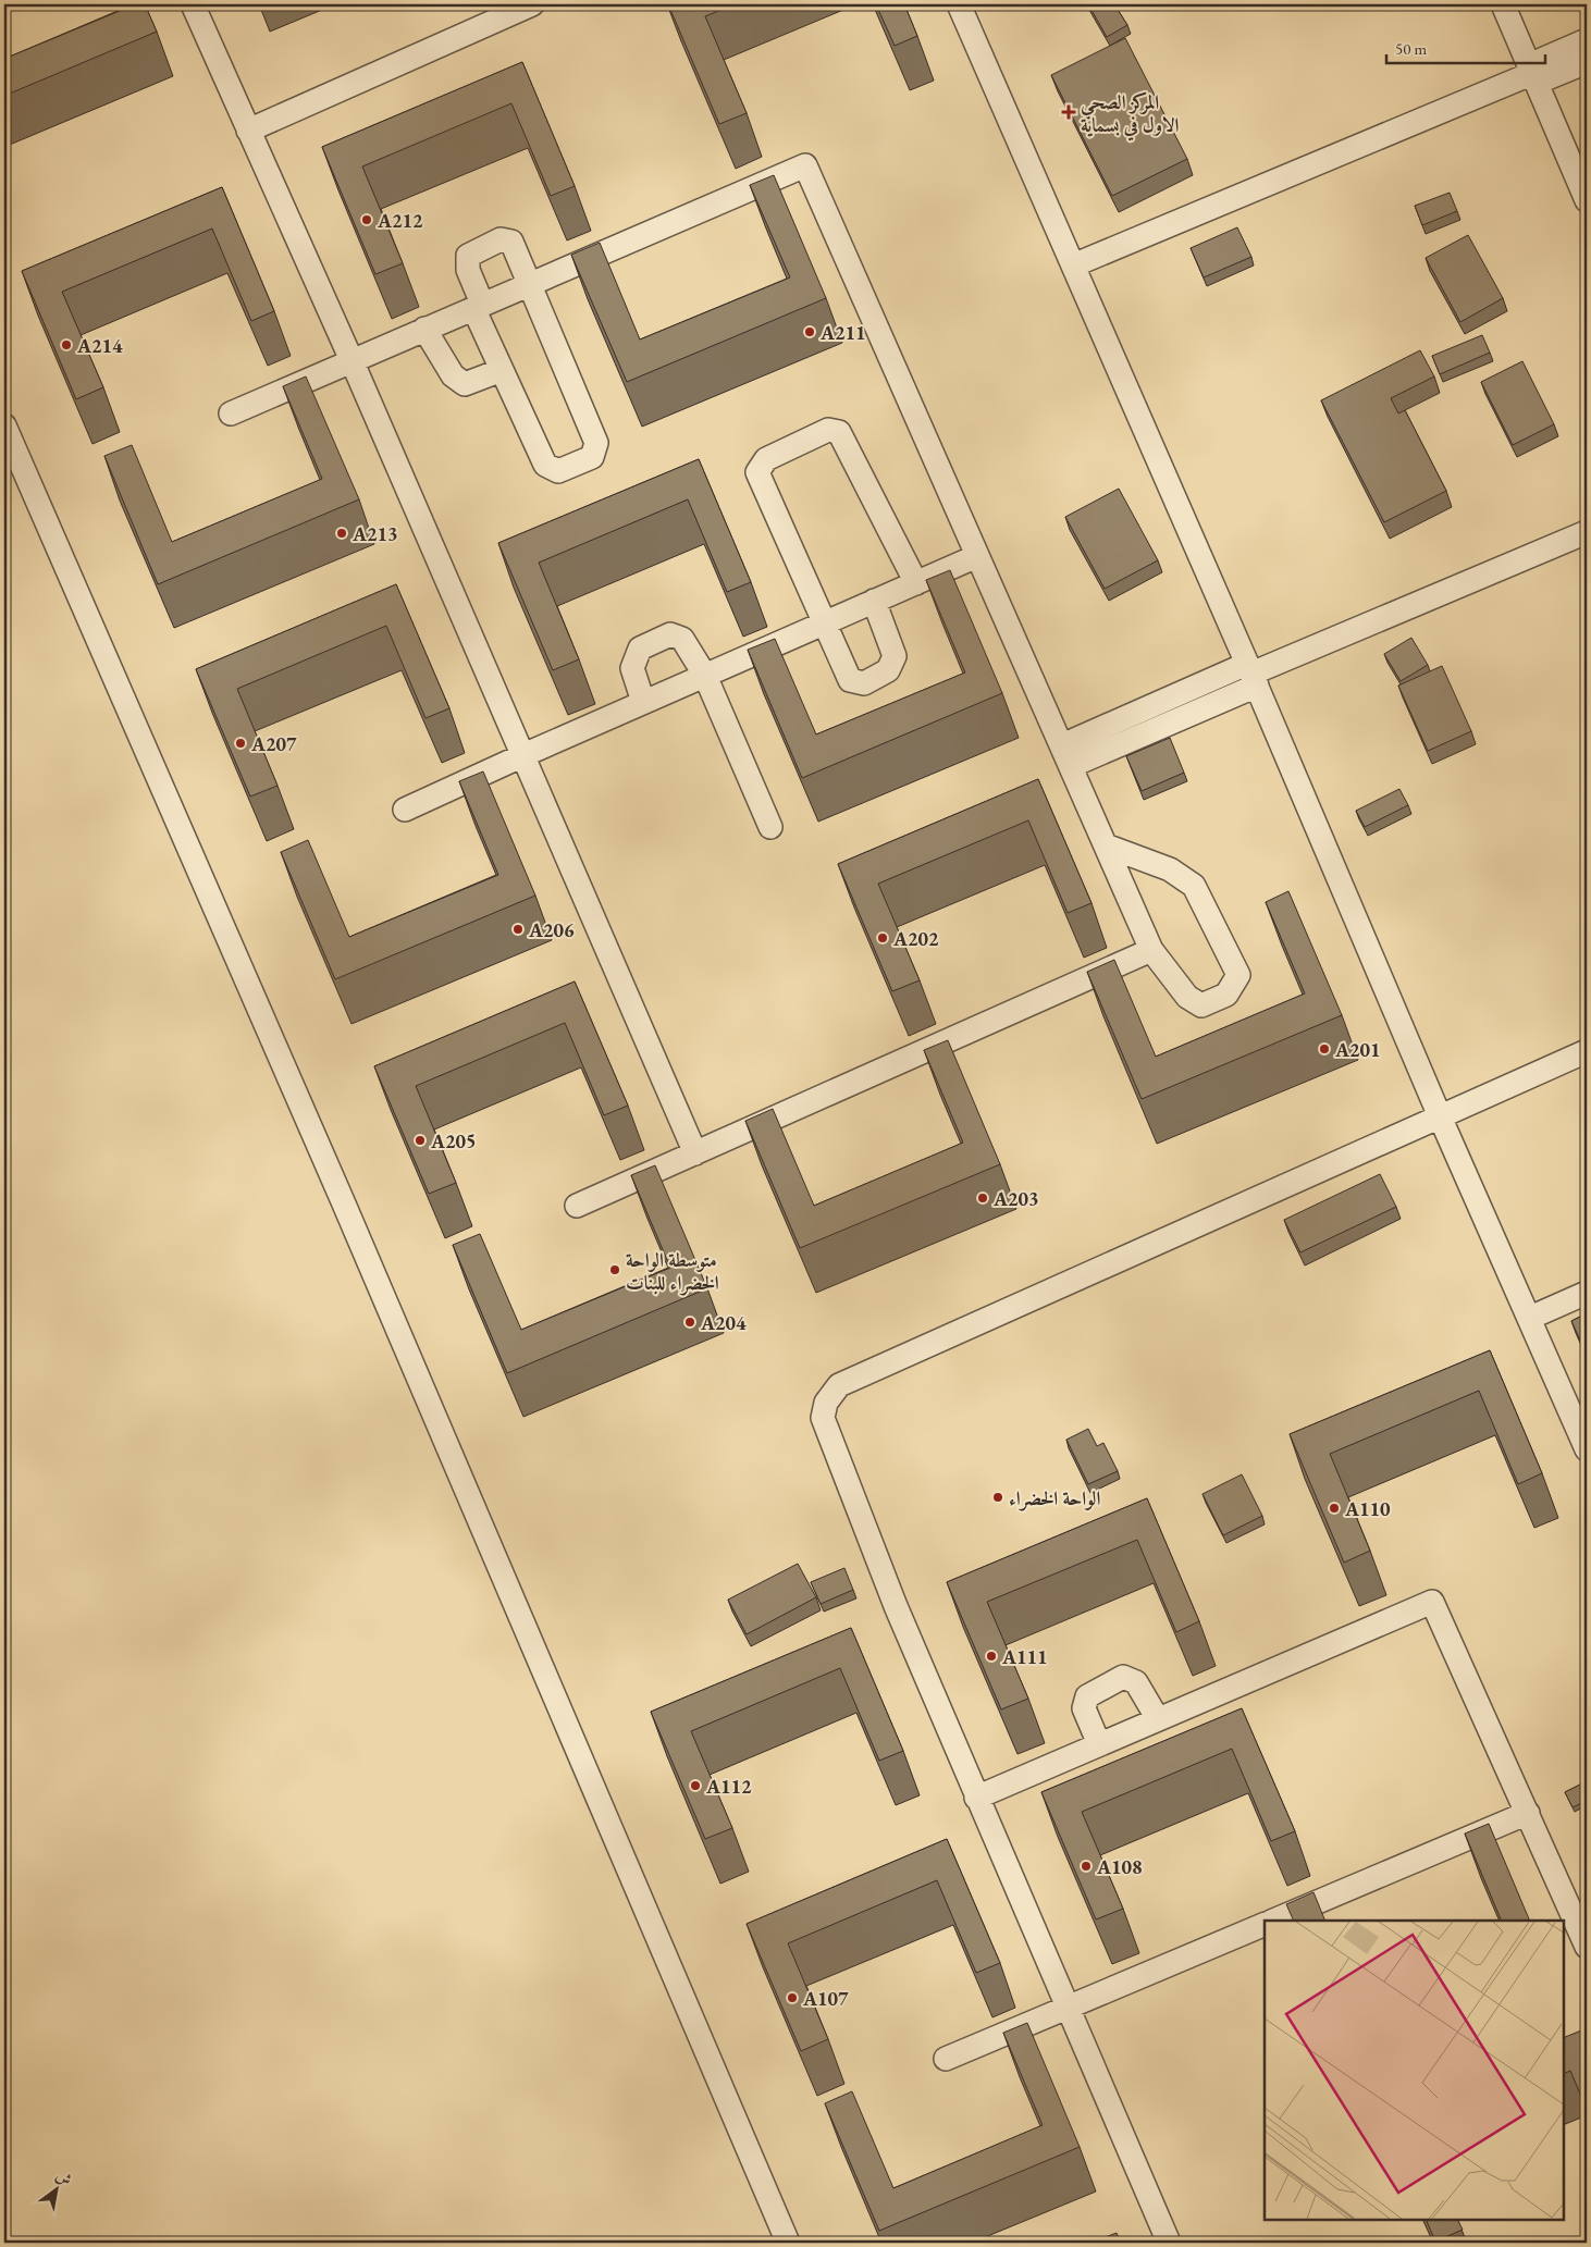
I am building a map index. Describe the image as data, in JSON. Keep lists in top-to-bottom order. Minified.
{"places":{"health":["المركز الصحي الاول في بسماية"],"other":["A212","A211","A214","A213","A207","A206","A202","A201","A205","A203","متوسطة الواحة الخضراء للبنات","A204","الواحة الخضراء","A110","A111","A112","A108","A107"]},"scale_bar":"50 m","north":"top right"}
